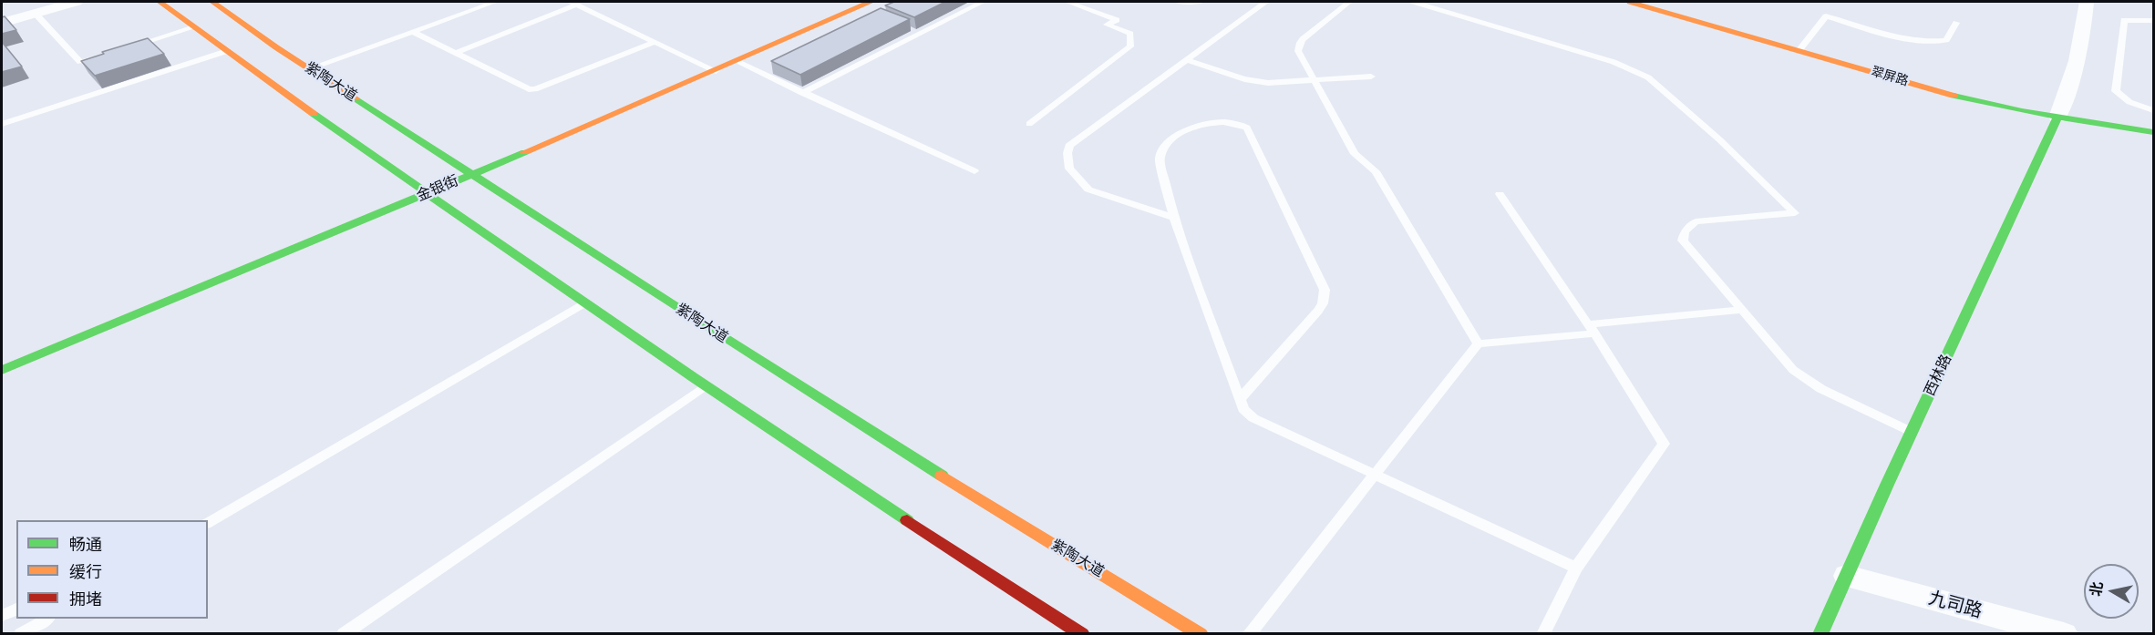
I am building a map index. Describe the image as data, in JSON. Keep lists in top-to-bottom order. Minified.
{"streets":{"main road":["翠屏路","紫陶大道","金银街","西林路"],"street":["九司路"]},"crossings":[["翠屏路","西林路"],["紫陶大道","金银街"],["西林路","九司路"]],"legend":["畅通","缓行","拥堵"],"north":"left"}
